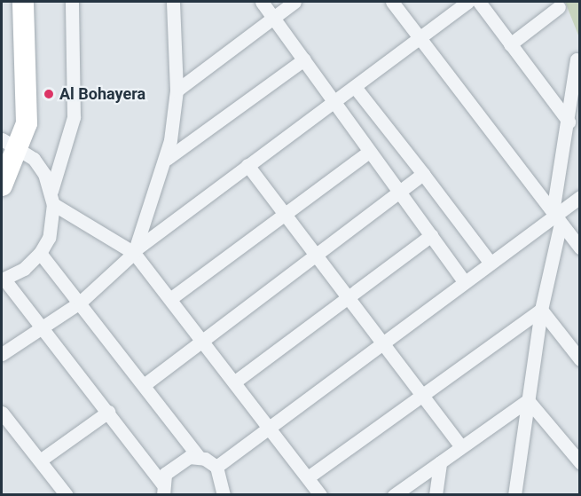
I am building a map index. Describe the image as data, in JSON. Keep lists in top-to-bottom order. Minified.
{"places":["Al Bohayera"]}
